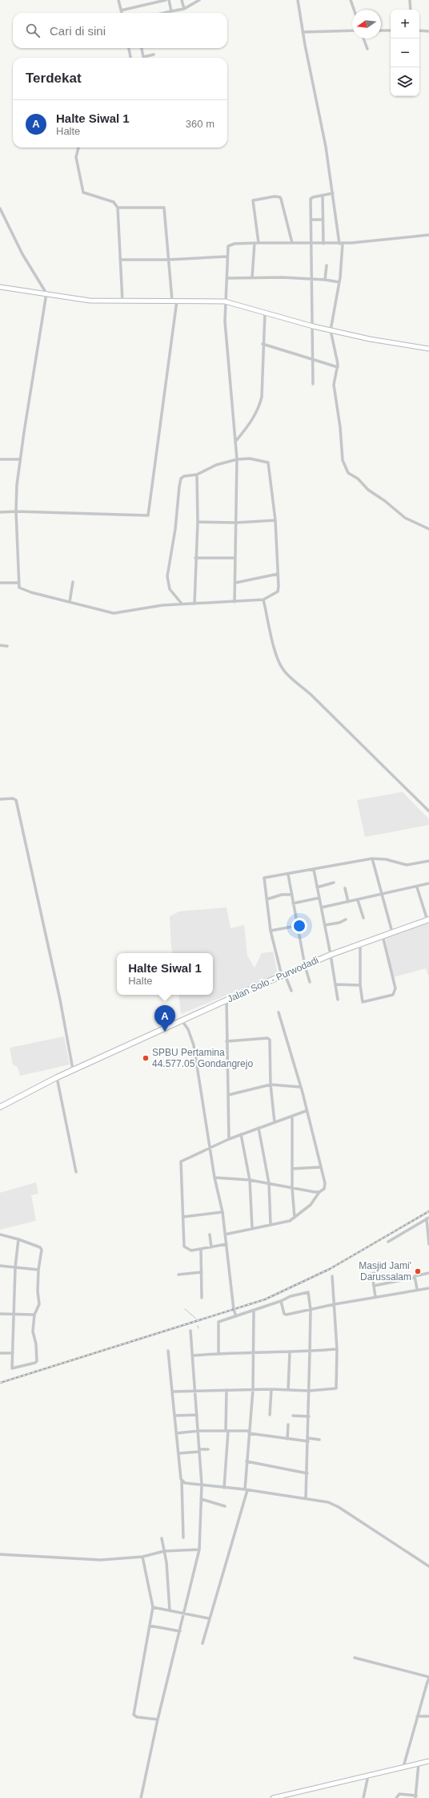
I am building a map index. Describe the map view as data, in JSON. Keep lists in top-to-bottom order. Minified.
{"streets":{"main road":["Jalan Solo - Purwodadi"]},"places":["SPBU Pertamina 44.577.05 Gondangrejo","Masjid Jami' Darussalam"],"north":"left","page":{"map_buttons":["+","−"],"search":"Cari di sini","heading":"Terdekat","list":[{"mark":"A","name":"Halte Siwal 1","note":"Halte","value":"360 m"}],"popup":["Halte Siwal 1","Halte"],"pins":"A"}}
